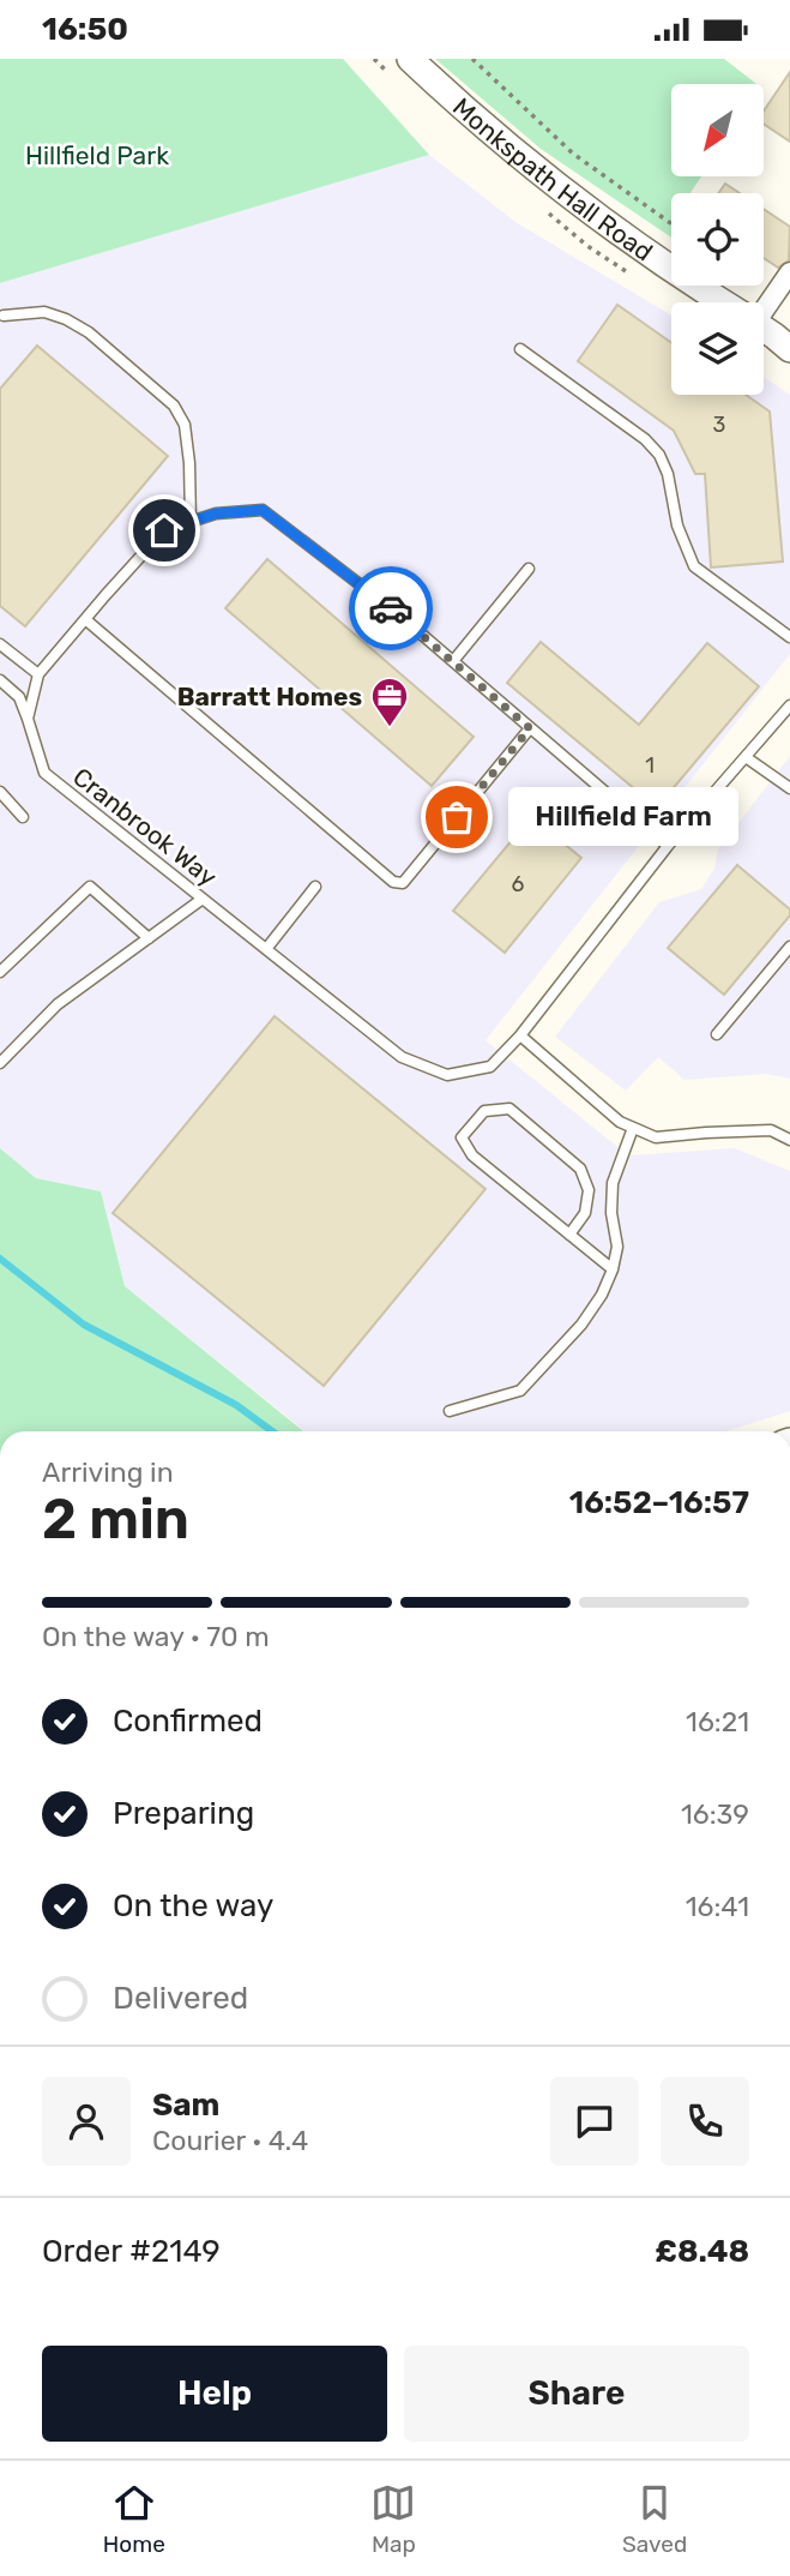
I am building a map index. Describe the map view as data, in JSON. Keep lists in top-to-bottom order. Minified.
{"streets":{"street":["Monkspath Hall Road"],"lane":["Cranbrook Way"]},"parks":["Hillfield Park"],"places":{"office":["Barratt Homes"],"other":["Hillfield Farm"]},"house_numbers":["3","1","6"],"north":"bottom left","page":{"status":"16:50","bubble":"Hillfield Farm","heading":["2 min","Arriving in","16:52–16:57"],"panel":["Sam","Courier · 4.4","Order #2149","£8.48"],"bar":"On the way · 70 m","list":[["Confirmed","16:21"],["Preparing","16:39"],["On the way","16:41"],"Delivered"],"buttons":["Help","Share"],"tabs":["Home","Map","Saved"]}}
